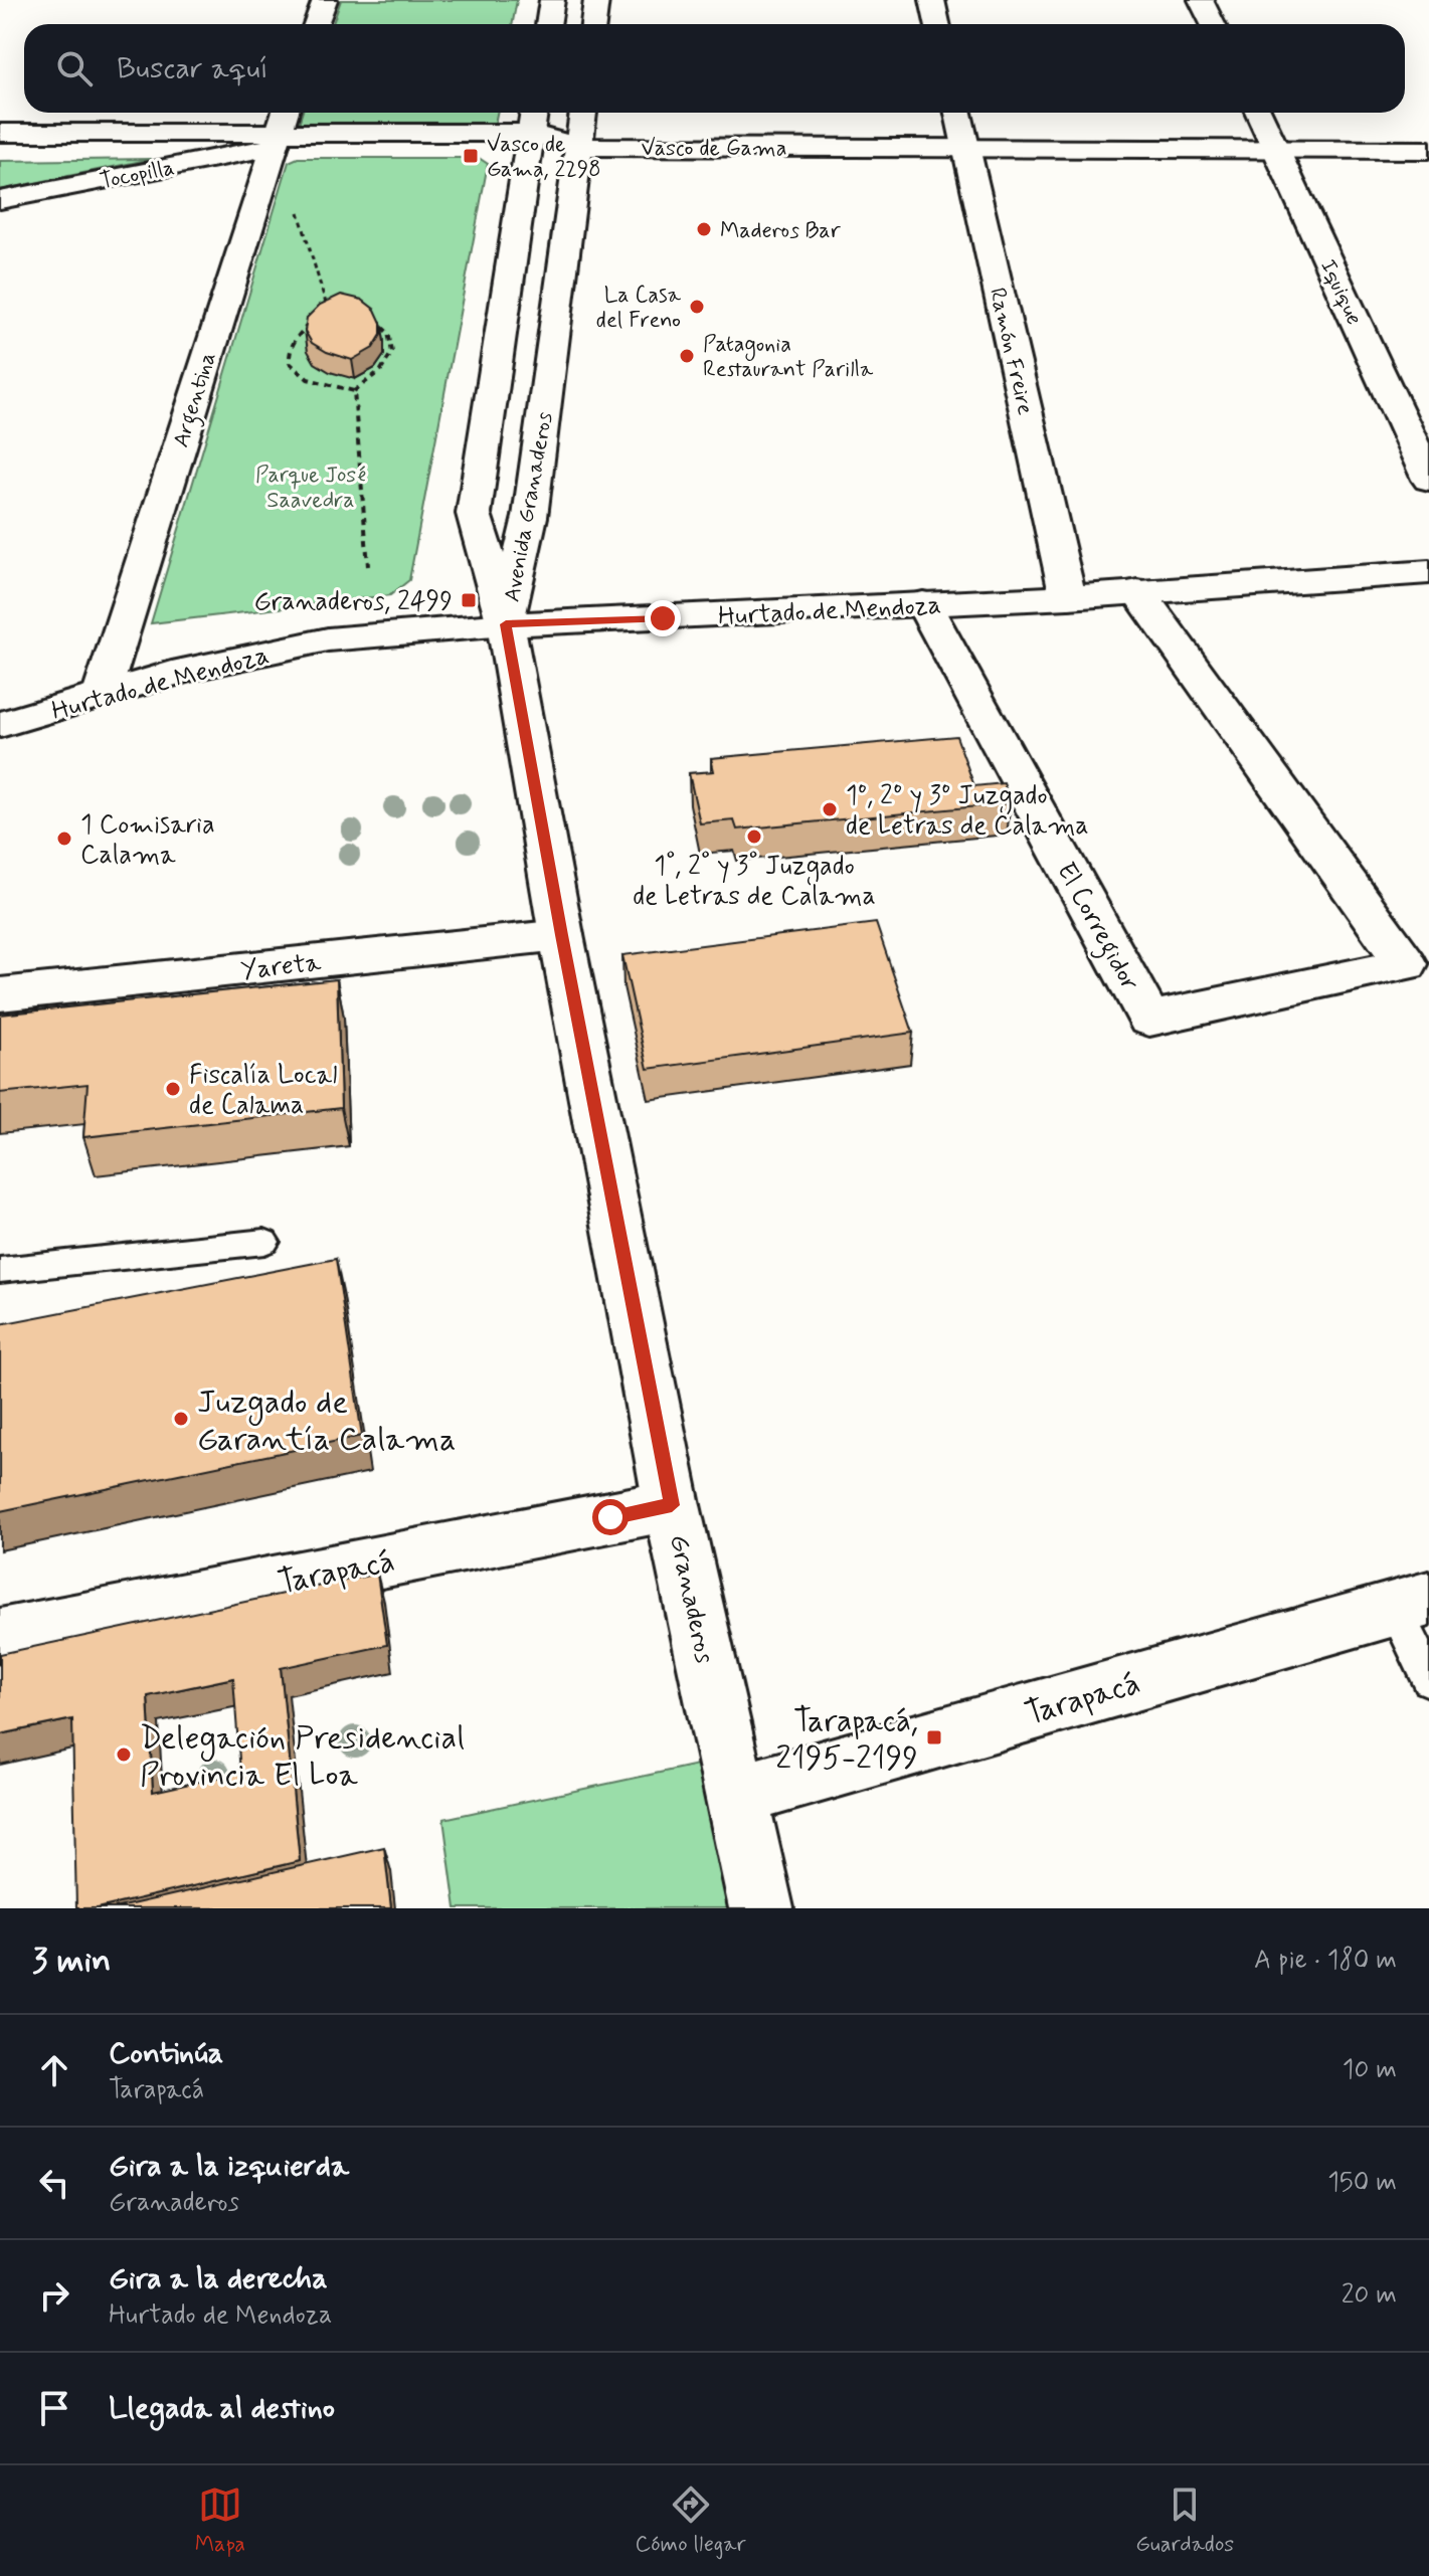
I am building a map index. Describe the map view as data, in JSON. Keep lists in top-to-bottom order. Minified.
{"streets":{"street":["Vasco de Gama","Tocopilla","Iquique","Ramón Freire","Argentina","Avenida Granaderos","Hurtado de Mendoza","El Corregidor","Yareta","Tarapacá","Granaderos"]},"crossings":[["Vasco de Gama","Tocopilla"],["Vasco de Gama","Iquique"],["Vasco de Gama","Ramón Freire"],["Vasco de Gama","Argentina"],["Vasco de Gama","Avenida Granaderos"],["Tocopilla","Argentina"],["Ramón Freire","Hurtado de Mendoza"],["Argentina","Hurtado de Mendoza"],["Avenida Granaderos","Hurtado de Mendoza"],["Avenida Granaderos","Granaderos"],["Hurtado de Mendoza","El Corregidor"],["Hurtado de Mendoza","Granaderos"],["Yareta","Granaderos"],["Tarapacá","Granaderos"]],"parks":["Parque José Saavedra"],"places":{"transit":["Vasco de Gama, 2298","Granaderos, 2499","Tarapacá, 2195-2199"],"other":["Maderos Bar","La Casa del Freno","Patagonia Restaurant Parilla","1º, 2º y 3º Juzgado de Letras de Calama","1°, 2° y 3° Juzgado de Letras de Calama","1 Comisaria Calama","Fiscalía Local de Calama","Juzgado de Garantía Calama","Delegación Presidencial Provincia El Loa"]},"page":{"search":"Buscar aquí","heading":["3 min","A pie · 180 m"],"list":[["Continúa","Tarapacá","10 m"],["Gira a la izquierda","Granaderos","150 m"],["Gira a la derecha","Hurtado de Mendoza","20 m"],"Llegada al destino"],"nav":["Mapa","Cómo llegar","Guardados"]}}
